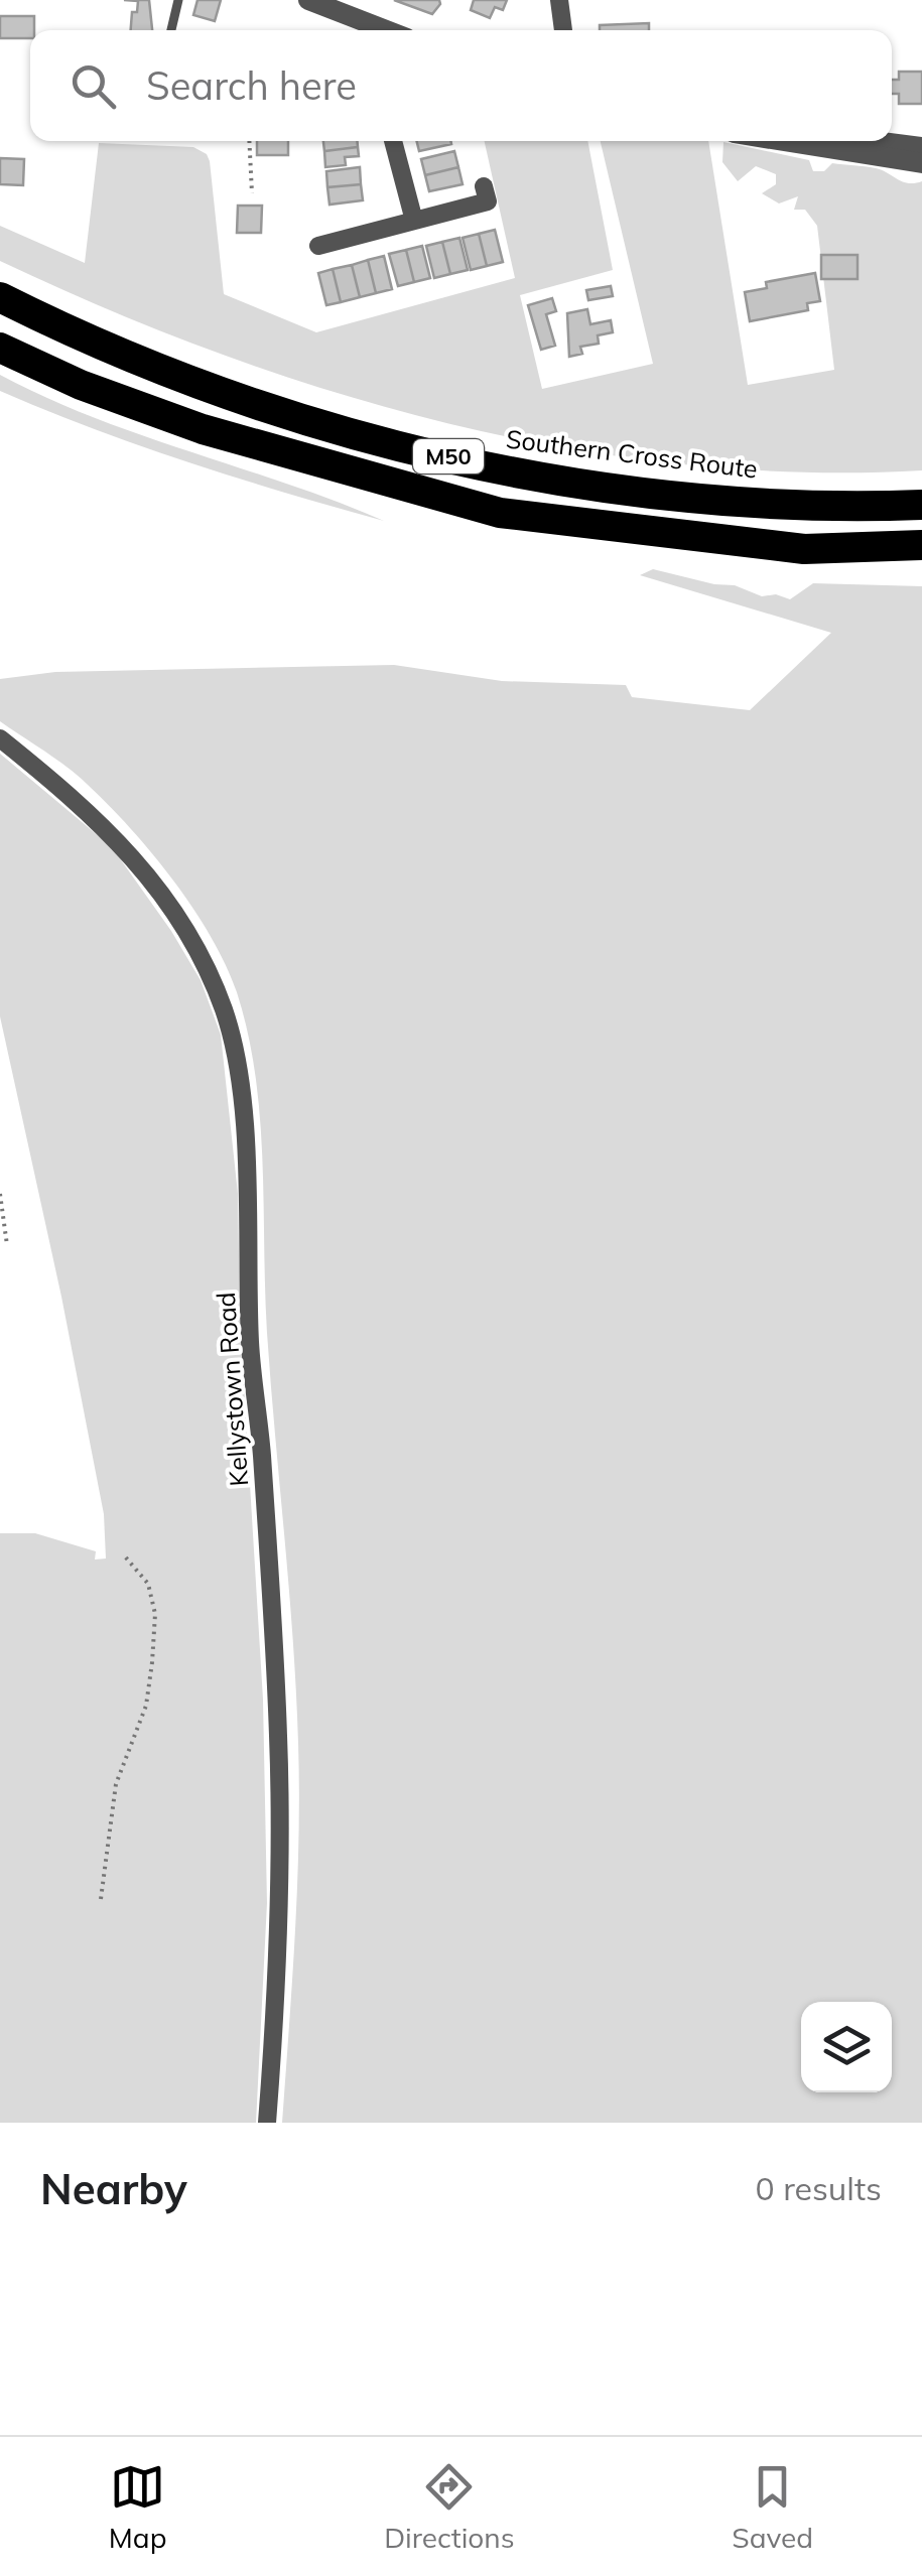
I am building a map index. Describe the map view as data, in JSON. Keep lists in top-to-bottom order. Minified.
{"streets":{"highway":["Southern Cross Route","M50"],"street":["Kellystown Road"]},"page":{"search":"Search here","heading":["Nearby","0 results"],"nav":["Map","Directions","Saved"]}}
